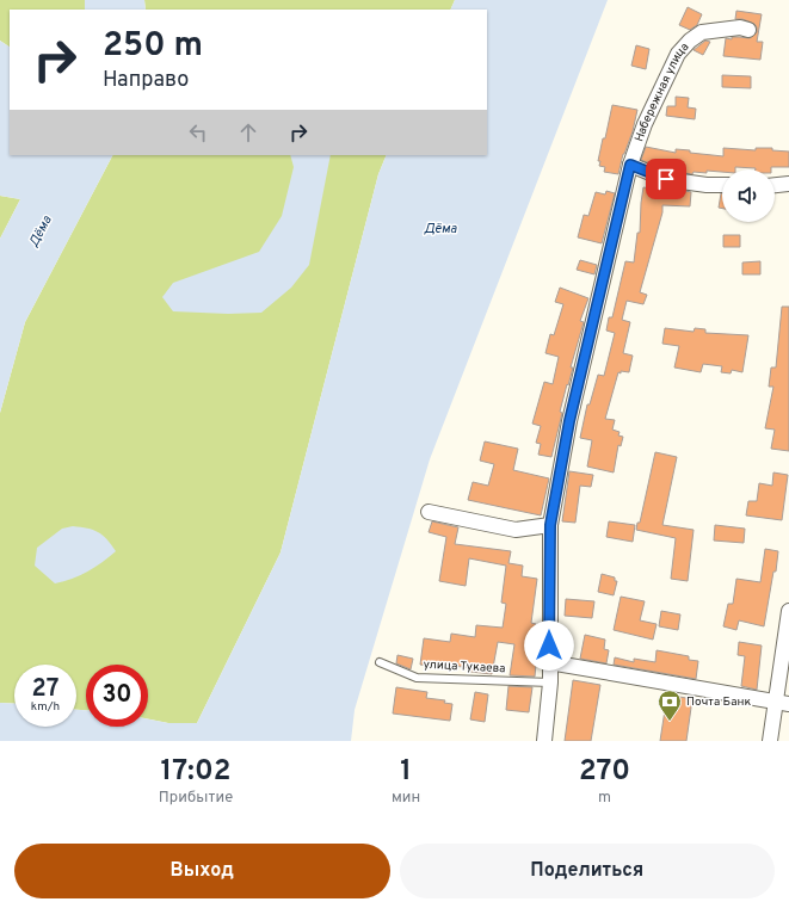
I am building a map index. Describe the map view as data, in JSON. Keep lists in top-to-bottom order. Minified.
{"streets":{"street":["Набережная улица"],"lane":["улица Тукаева"]},"crossings":[["Набережная улица","улица Тукаева"]],"water":["Дёма"],"places":{"bank":["Почта Банк"]},"page":{"turn":["250 m","Направо"],"speed":"27 km/h","limit":"30","eta":["17:02","Прибытие","1","мин","270","m"],"buttons":["Выход","Поделиться"]}}
